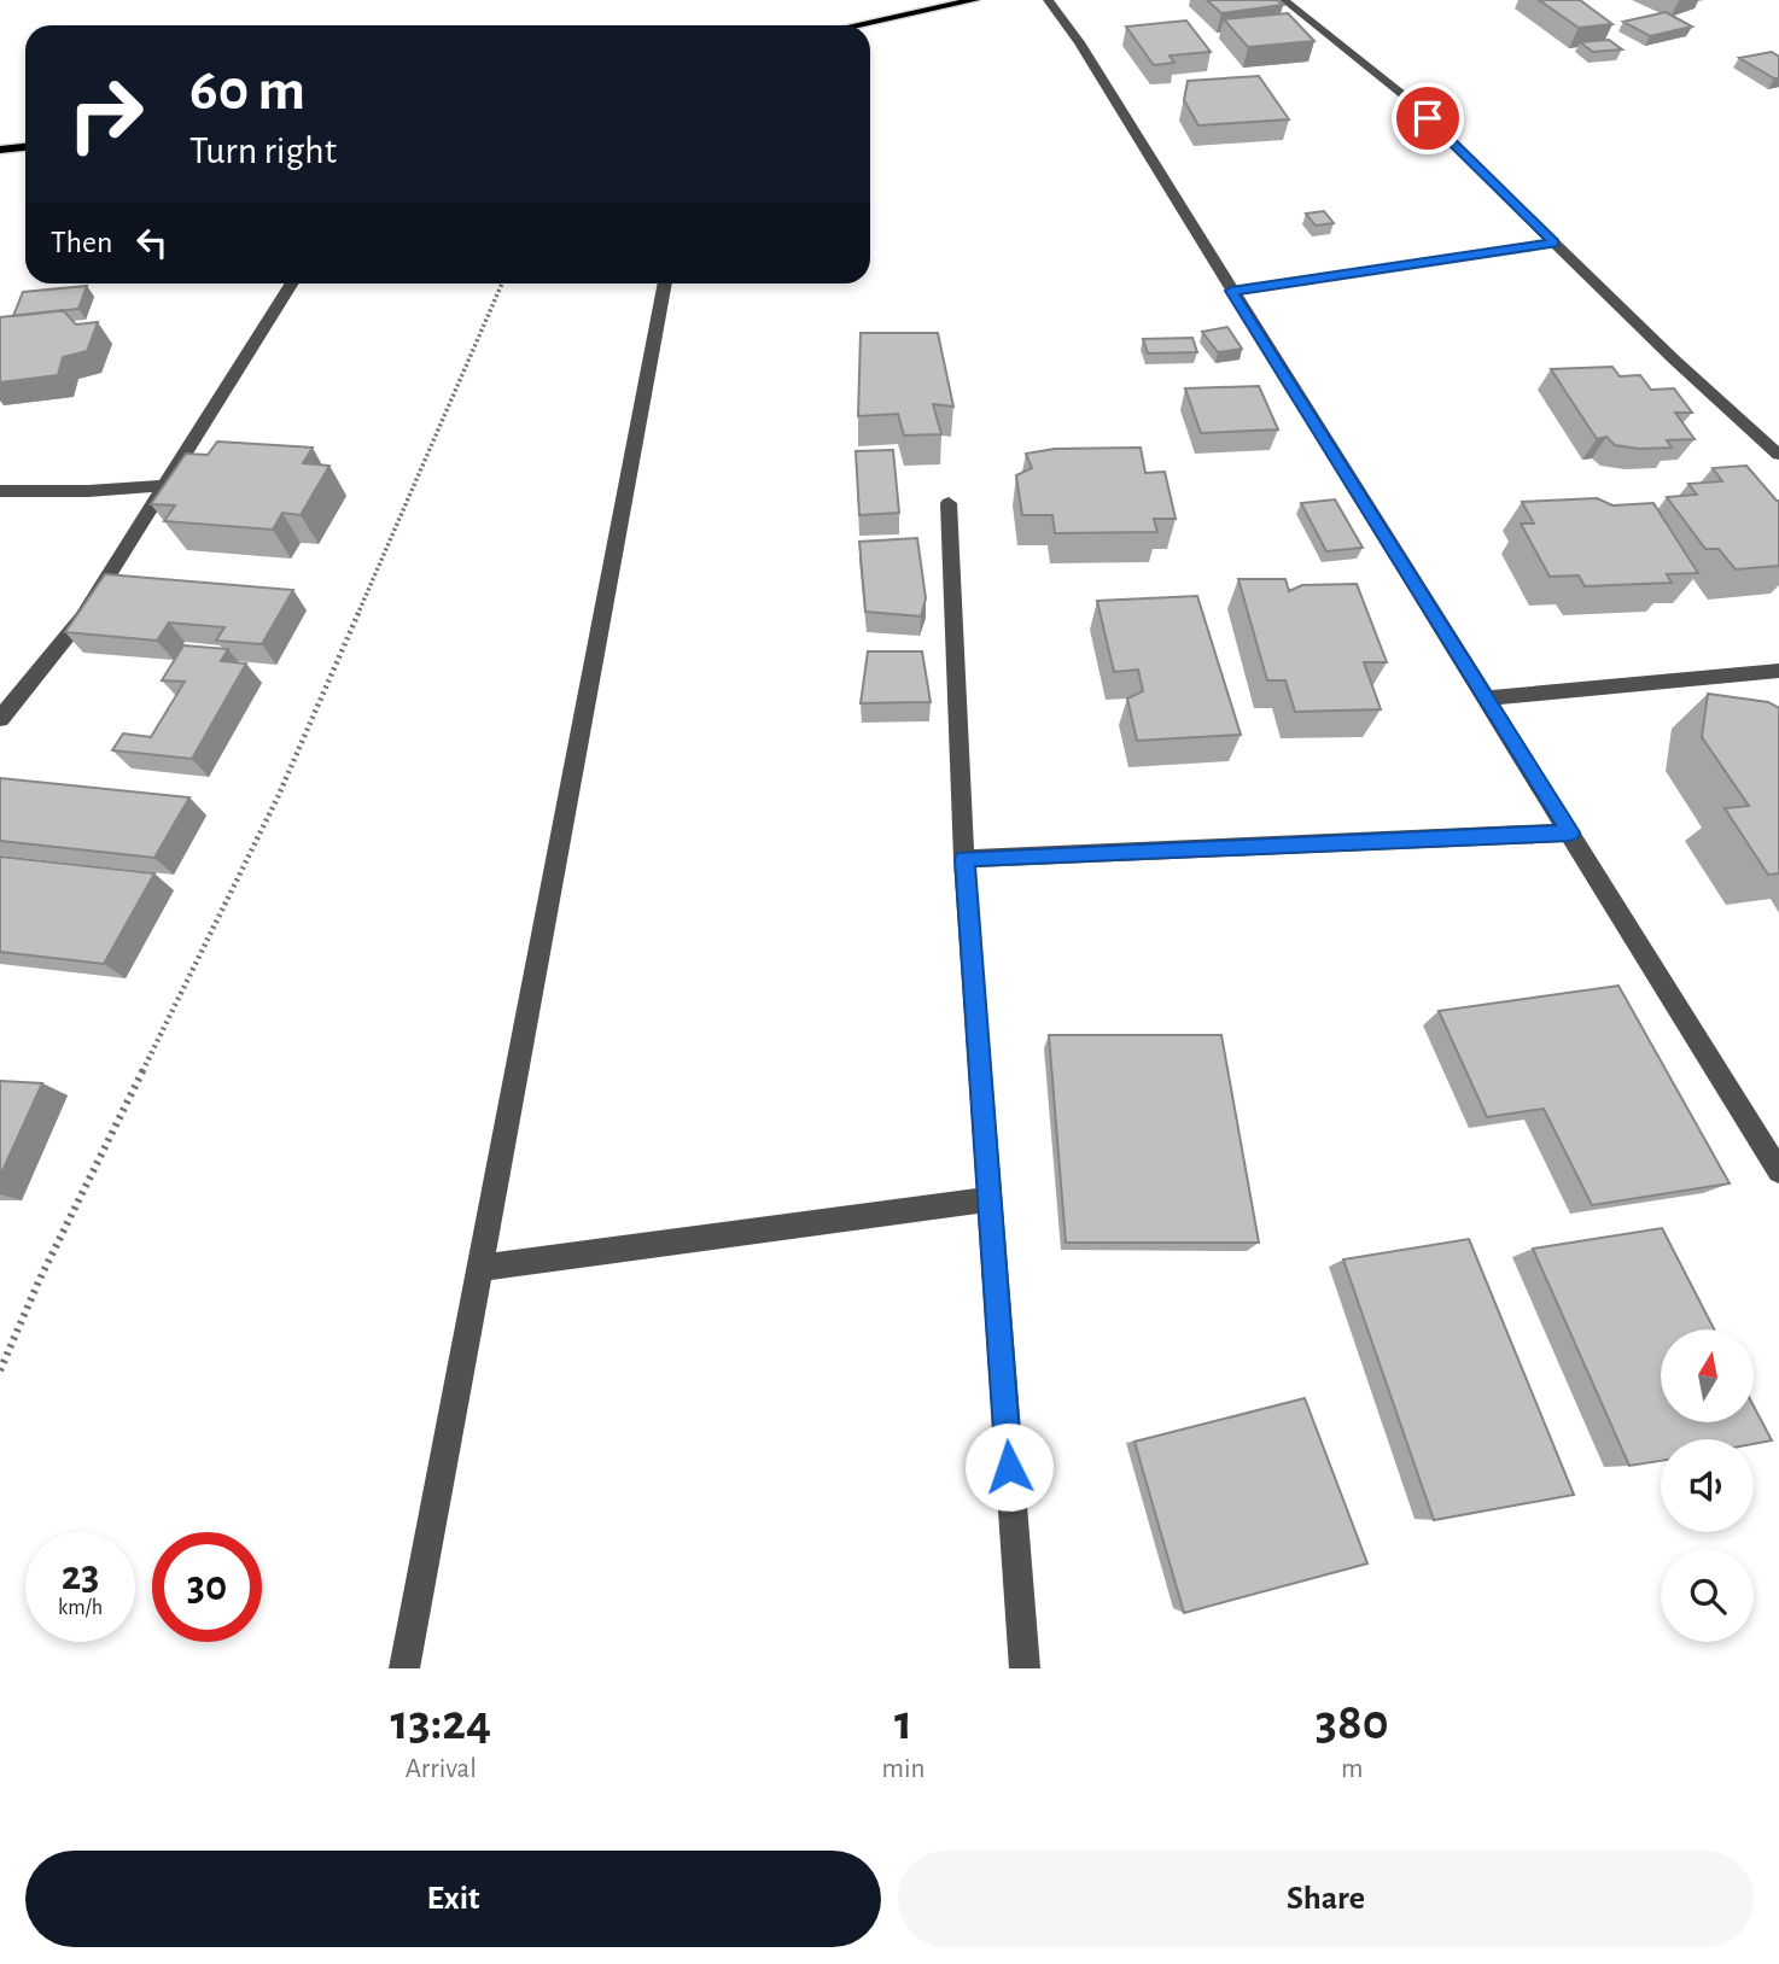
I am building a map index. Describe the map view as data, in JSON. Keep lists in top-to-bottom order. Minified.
{"north":"top","page":{"turn":["60 m","Turn right"],"then":"Then","speed":"23 km/h","limit":"30","eta":["13:24","Arrival","1","min","380","m"],"buttons":["Exit","Share"]}}
